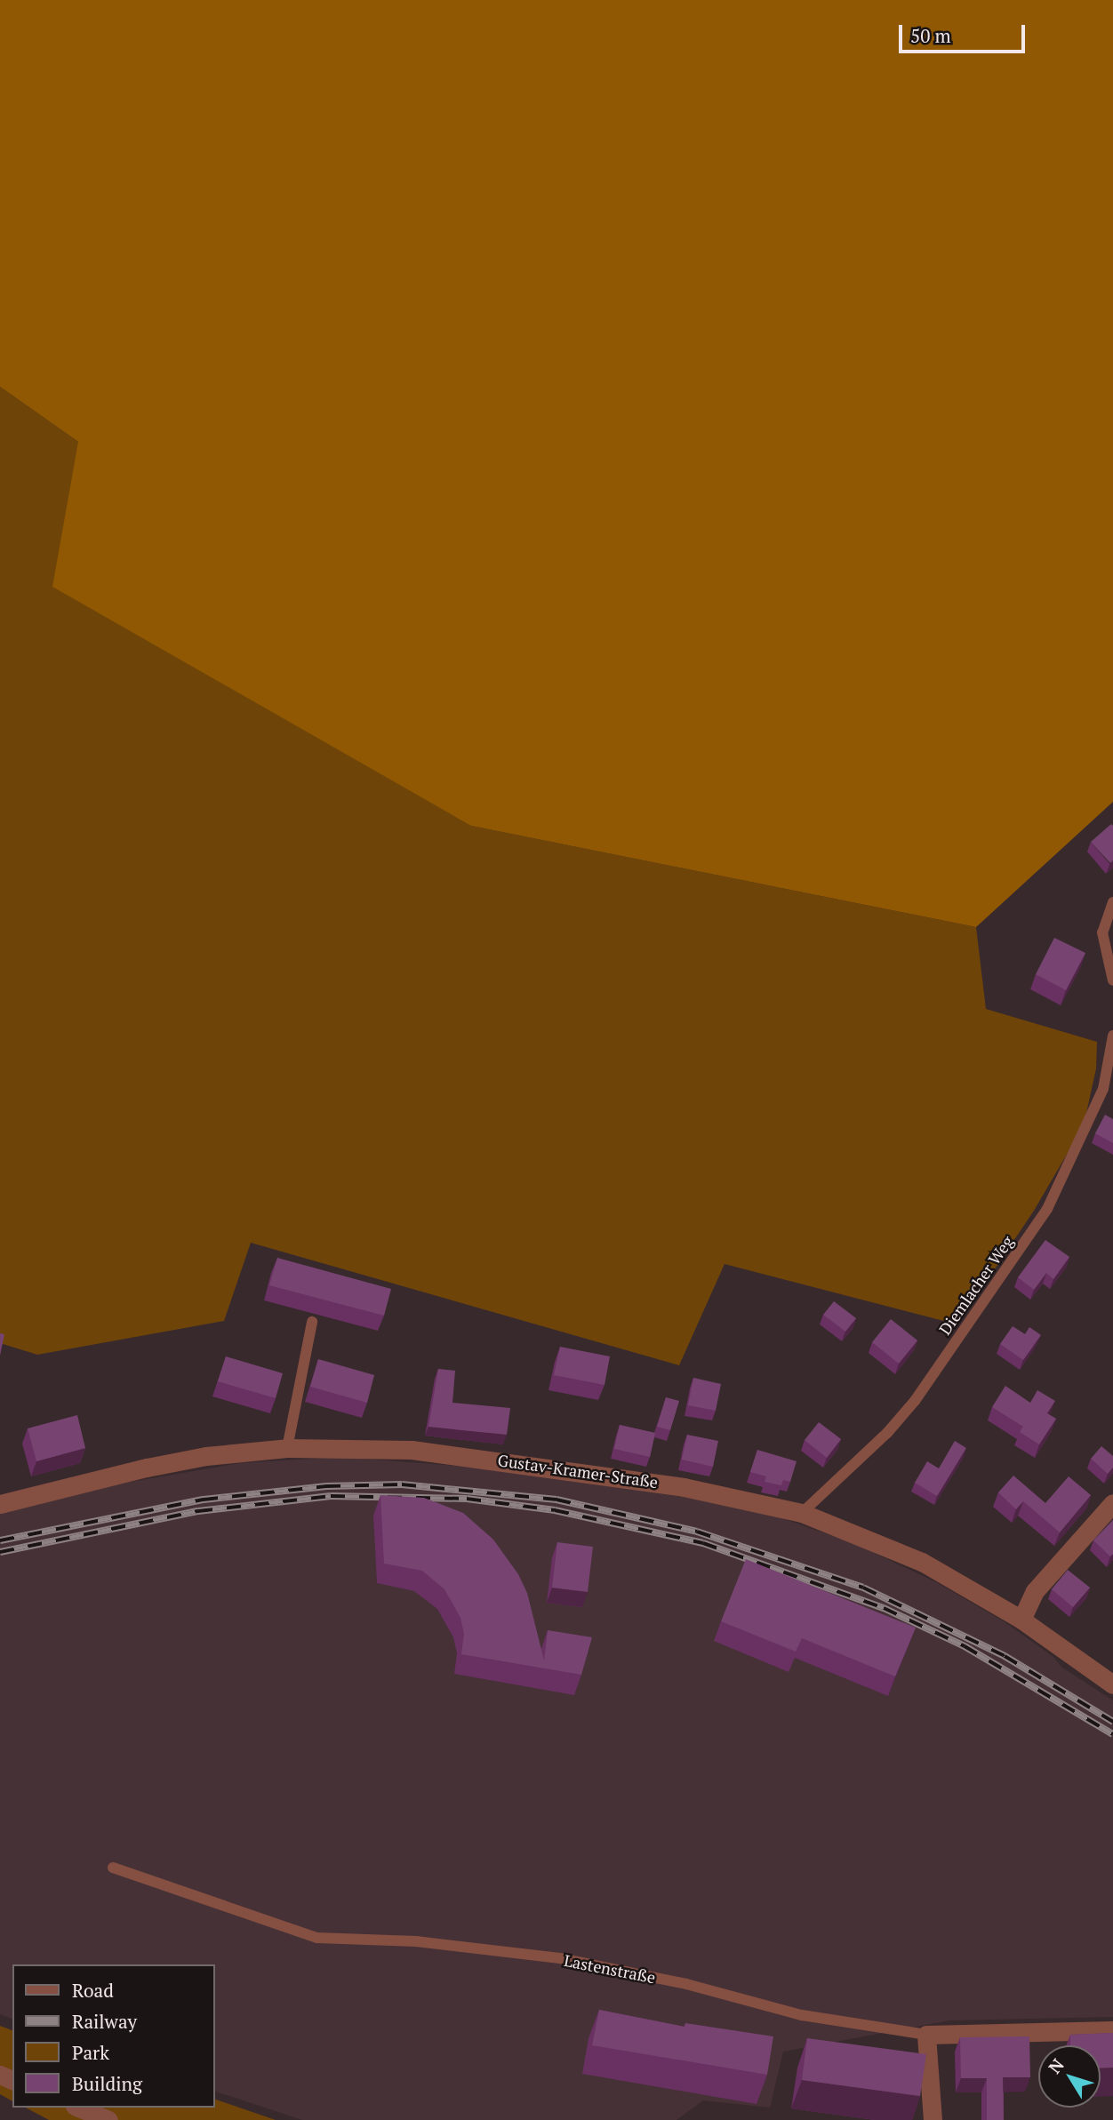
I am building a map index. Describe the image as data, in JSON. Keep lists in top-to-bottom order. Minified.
{"streets":{"street":["Gustav-Kramer-Straße","Lastenstraße"],"lane":["Diemlacher Weg"]},"crossings":[["Diemlacher Weg","Gustav-Kramer-Straße"]],"legend":["Road","Railway","Park","Building"],"scale_bar":"50 m","north":"top left"}
